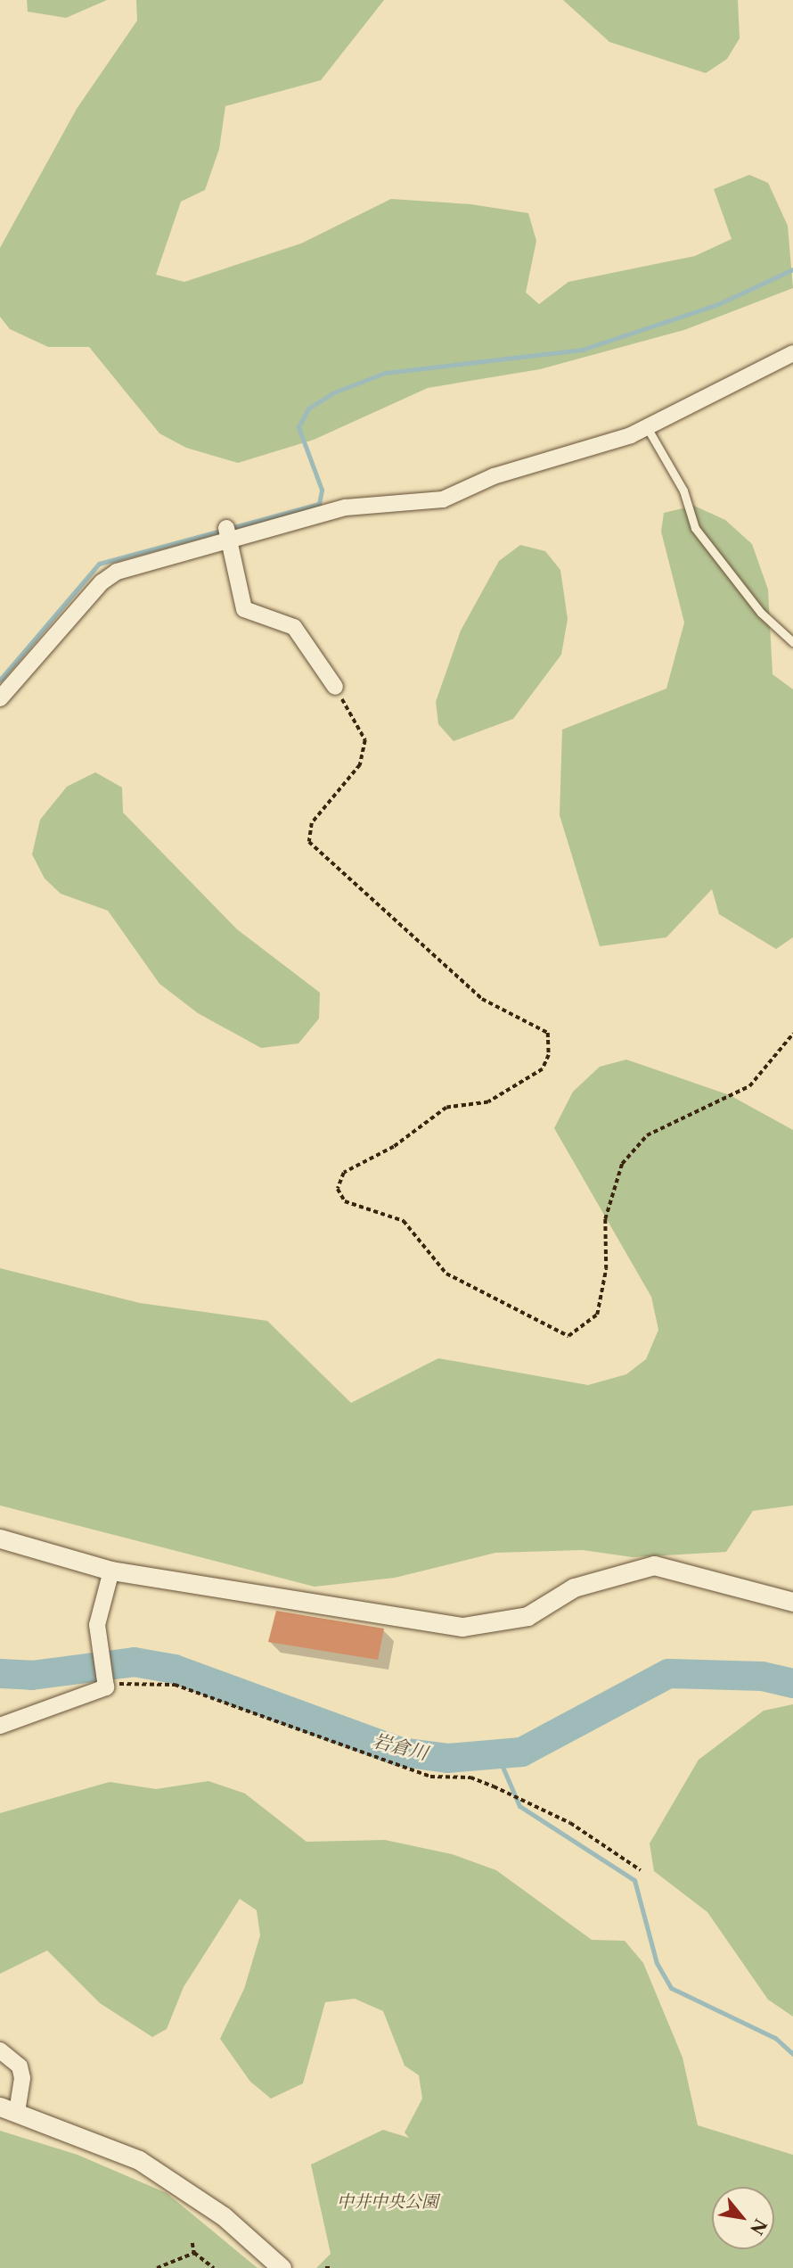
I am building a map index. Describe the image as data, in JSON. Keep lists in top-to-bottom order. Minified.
{"water":["岩倉川"],"parks":["中井中央公園"],"north":"bottom right"}
